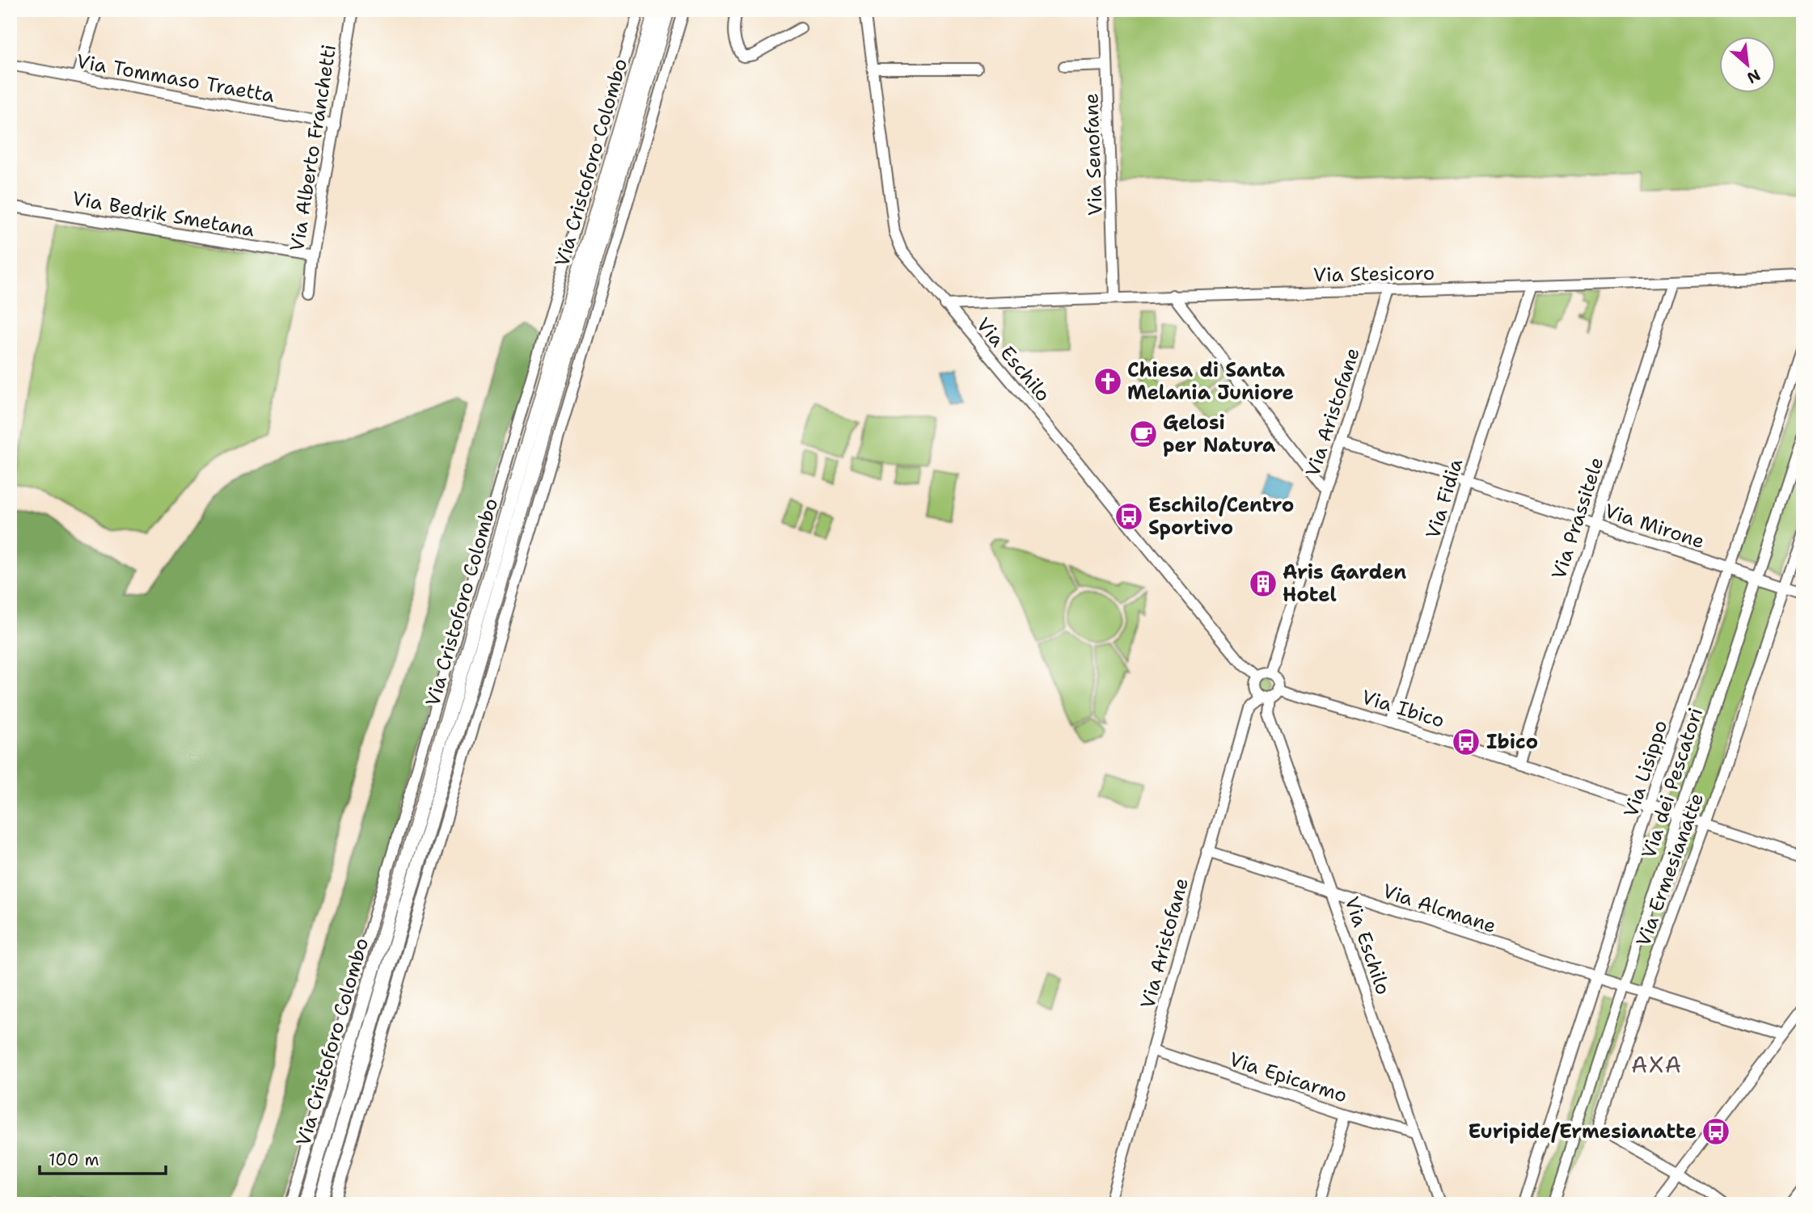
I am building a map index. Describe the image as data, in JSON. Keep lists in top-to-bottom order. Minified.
{"streets":{"main road":["Via Cristoforo Colombo"],"street":["Via Tommaso Traetta","Via Alberto Franchetti","Via Senofane","Via Bedrik Smetana","Via Stesicoro","Via Eschilo","Via Aristofane","Via Fidia","Via Prassitele","Via Mirone","Via Ibico","Via Lisippo","Via dei Pescatori","Via Ermesianatte","Via Alcmane","Via Epicarmo"]},"crossings":[["Via Tommaso Traetta","Via Alberto Franchetti"],["Via Alberto Franchetti","Via Bedrik Smetana"],["Via Senofane","Via Stesicoro"],["Via Stesicoro","Via Eschilo"],["Via Stesicoro","Via Aristofane"],["Via Stesicoro","Via Fidia"],["Via Stesicoro","Via Prassitele"],["Via Eschilo","Via Aristofane"],["Via Eschilo","Via Ibico"],["Via Eschilo","Via Alcmane"],["Via Eschilo","Via Epicarmo"],["Via Aristofane","Via Mirone"],["Via Aristofane","Via Ibico"],["Via Aristofane","Via Alcmane"],["Via Aristofane","Via Epicarmo"],["Via Fidia","Via Mirone"],["Via Fidia","Via Ibico"],["Via Prassitele","Via Mirone"],["Via Prassitele","Via Ibico"],["Via Mirone","Via Lisippo"],["Via Mirone","Via dei Pescatori"],["Via Mirone","Via Ermesianatte"],["Via Ibico","Via Lisippo"],["Via Ibico","Via dei Pescatori"],["Via Ibico","Via Ermesianatte"],["Via Lisippo","Via Alcmane"],["Via dei Pescatori","Via Alcmane"],["Via Ermesianatte","Via Alcmane"]],"districts":["AXA"],"places":{"church":["Chiesa di Santa Melania Juniore"],"cafe":["Gelosi per Natura"],"bus stop":["Eschilo/Centro Sportivo","Ibico","Euripide/Ermesianatte"],"building":["Aris Garden Hotel"]},"scale_bar":"100 m","north":"bottom right"}
